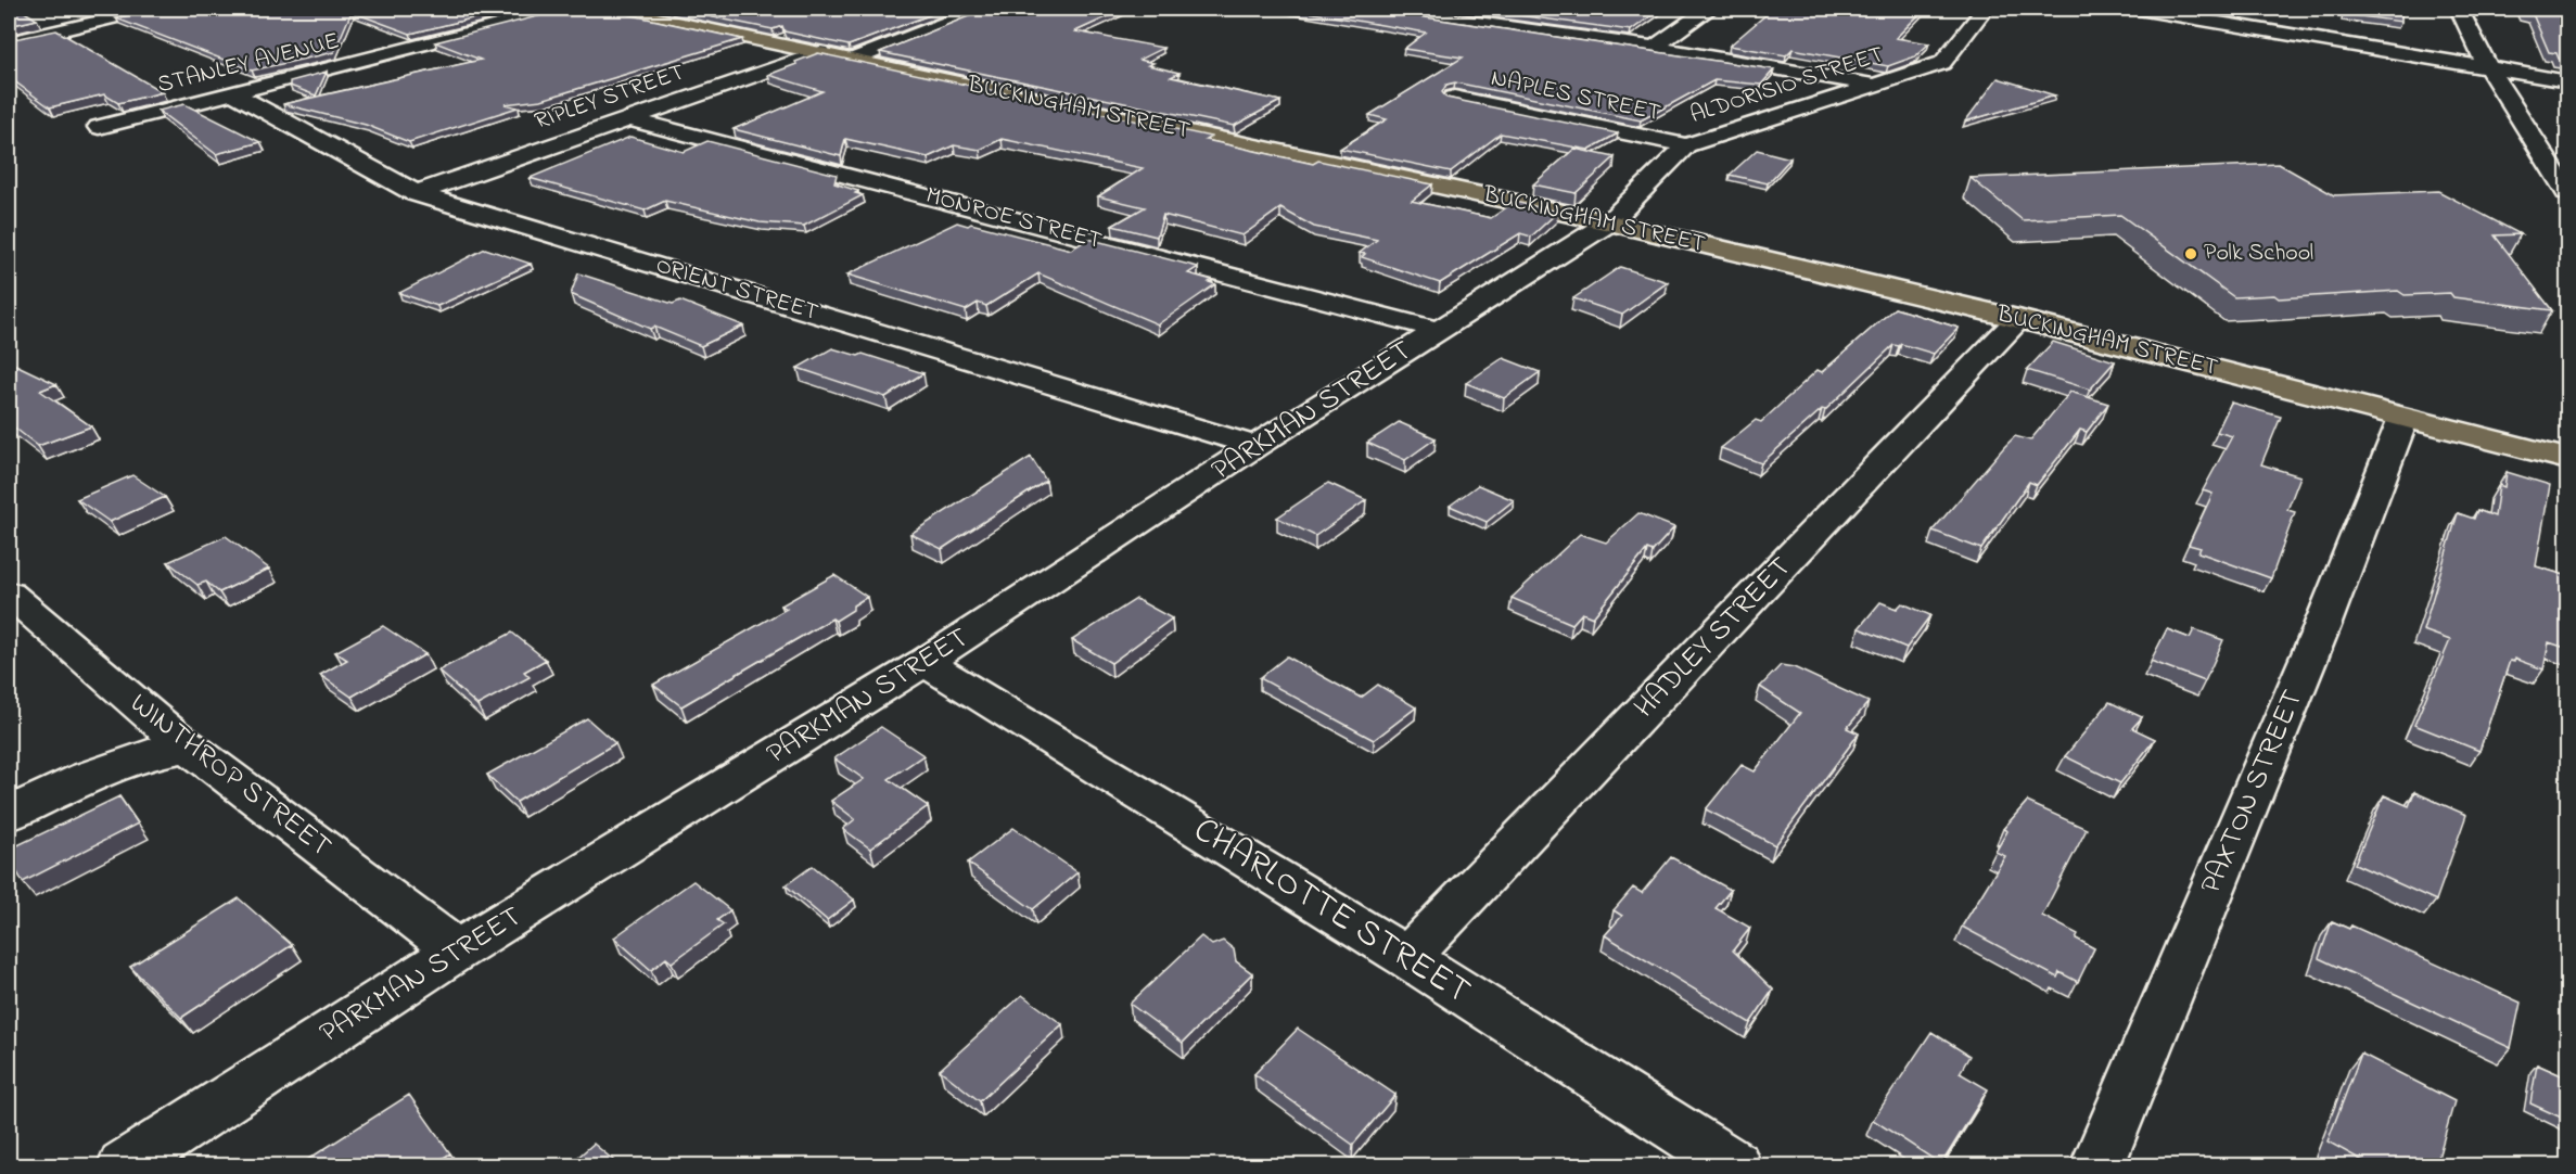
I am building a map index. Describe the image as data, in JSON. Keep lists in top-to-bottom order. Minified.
{"streets":{"main road":["BUCKINGHAM STREET"],"street":["STANLEY AVENUE","ALDORISIO STREET","NAPLES STREET","RIPLEY STREET","MONROE STREET","ORIENT STREET","PARKMAN STREET","HADLEY STREET","WINTHROP STREET","PAXTON STREET","CHARLOTTE STREET"]},"crossings":[["STANLEY AVENUE","ORIENT STREET"],["ALDORISIO STREET","NAPLES STREET"],["ALDORISIO STREET","BUCKINGHAM STREET"],["ALDORISIO STREET","PARKMAN STREET"],["RIPLEY STREET","BUCKINGHAM STREET"],["RIPLEY STREET","MONROE STREET"],["RIPLEY STREET","ORIENT STREET"],["BUCKINGHAM STREET","PARKMAN STREET"],["BUCKINGHAM STREET","HADLEY STREET"],["BUCKINGHAM STREET","PAXTON STREET"],["MONROE STREET","PARKMAN STREET"],["ORIENT STREET","PARKMAN STREET"],["PARKMAN STREET","WINTHROP STREET"],["PARKMAN STREET","CHARLOTTE STREET"],["HADLEY STREET","CHARLOTTE STREET"]],"places":["Polk School"]}
